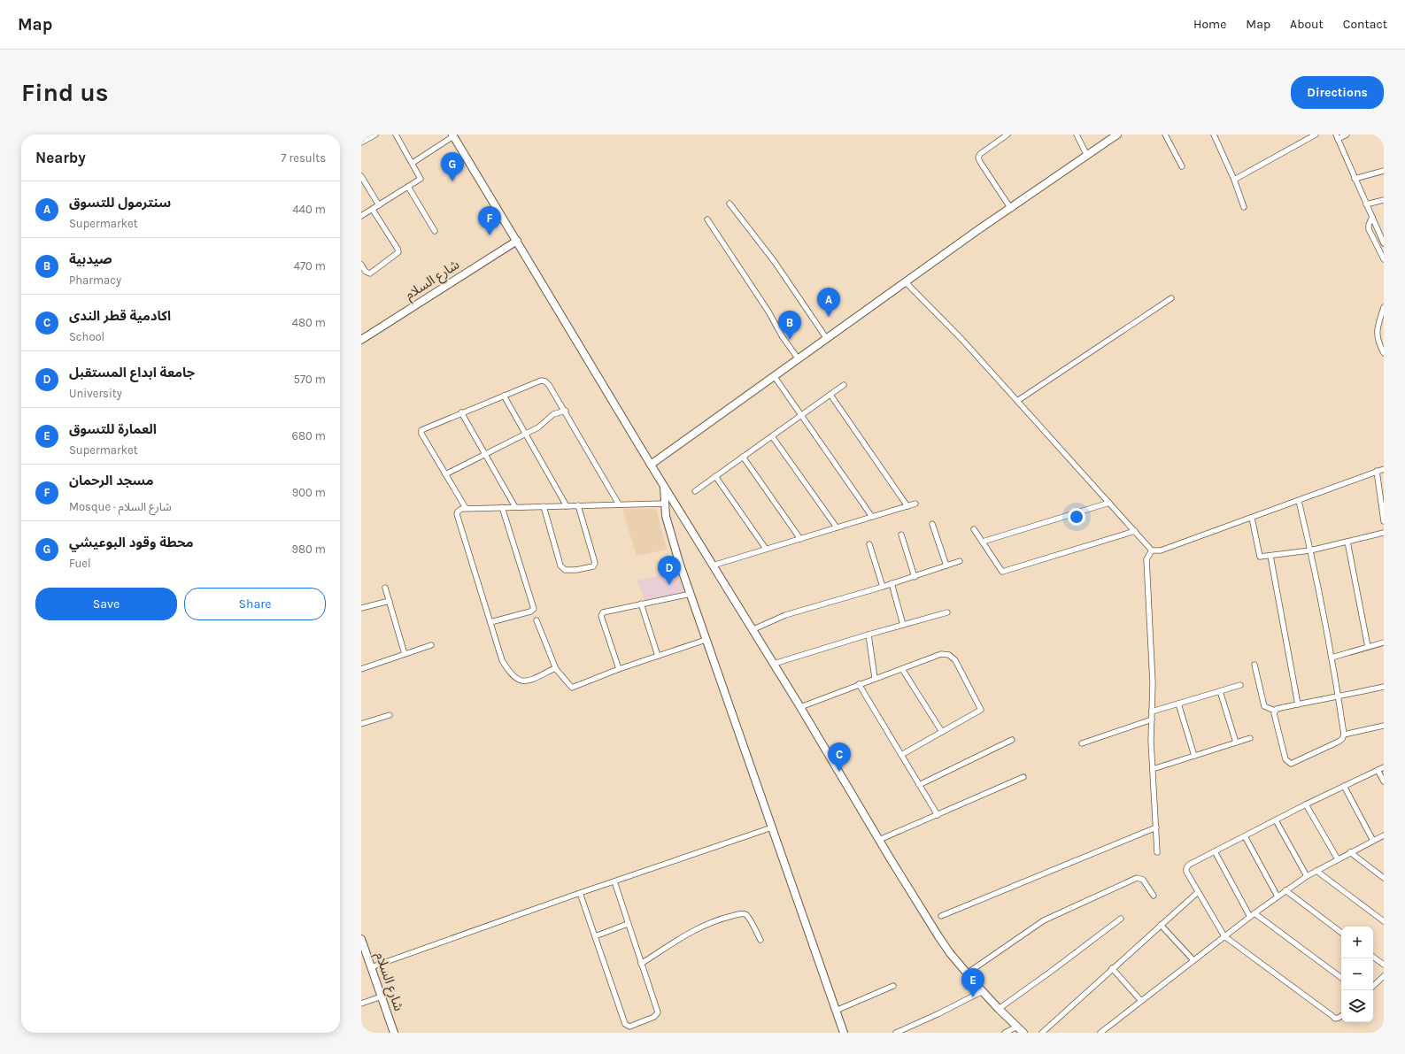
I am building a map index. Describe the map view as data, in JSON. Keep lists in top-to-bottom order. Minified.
{"streets":{"main road":["شارع السلام"]},"page":{"header":"Map","nav":["Home","Map","About","Contact"],"buttons":["Directions",["Save","Share"]],"title":"Find us","heading":["Nearby","7 results"],"pins":["G","F","A","B","D","C","E"],"list":[{"mark":"A","name":"سنترمول للتسوق","note":"Supermarket","value":"440 m"},{"mark":"B","name":"صيدبية","note":"Pharmacy","value":"470 m"},{"mark":"C","name":"اكادمية قطر الندى","note":"School","value":"480 m"},{"mark":"D","name":"جامعة ابداع المستقبل","note":"University","value":"570 m"},{"mark":"E","name":"العمارة للتسوق","note":"Supermarket","value":"680 m"},{"mark":"F","name":"مسجد الرحمان","note":"Mosque · شارع السلام","value":"900 m"},{"mark":"G","name":"محطة وقود البوعيشي","note":"Fuel","value":"980 m"}],"map_buttons":["+","−"]}}
